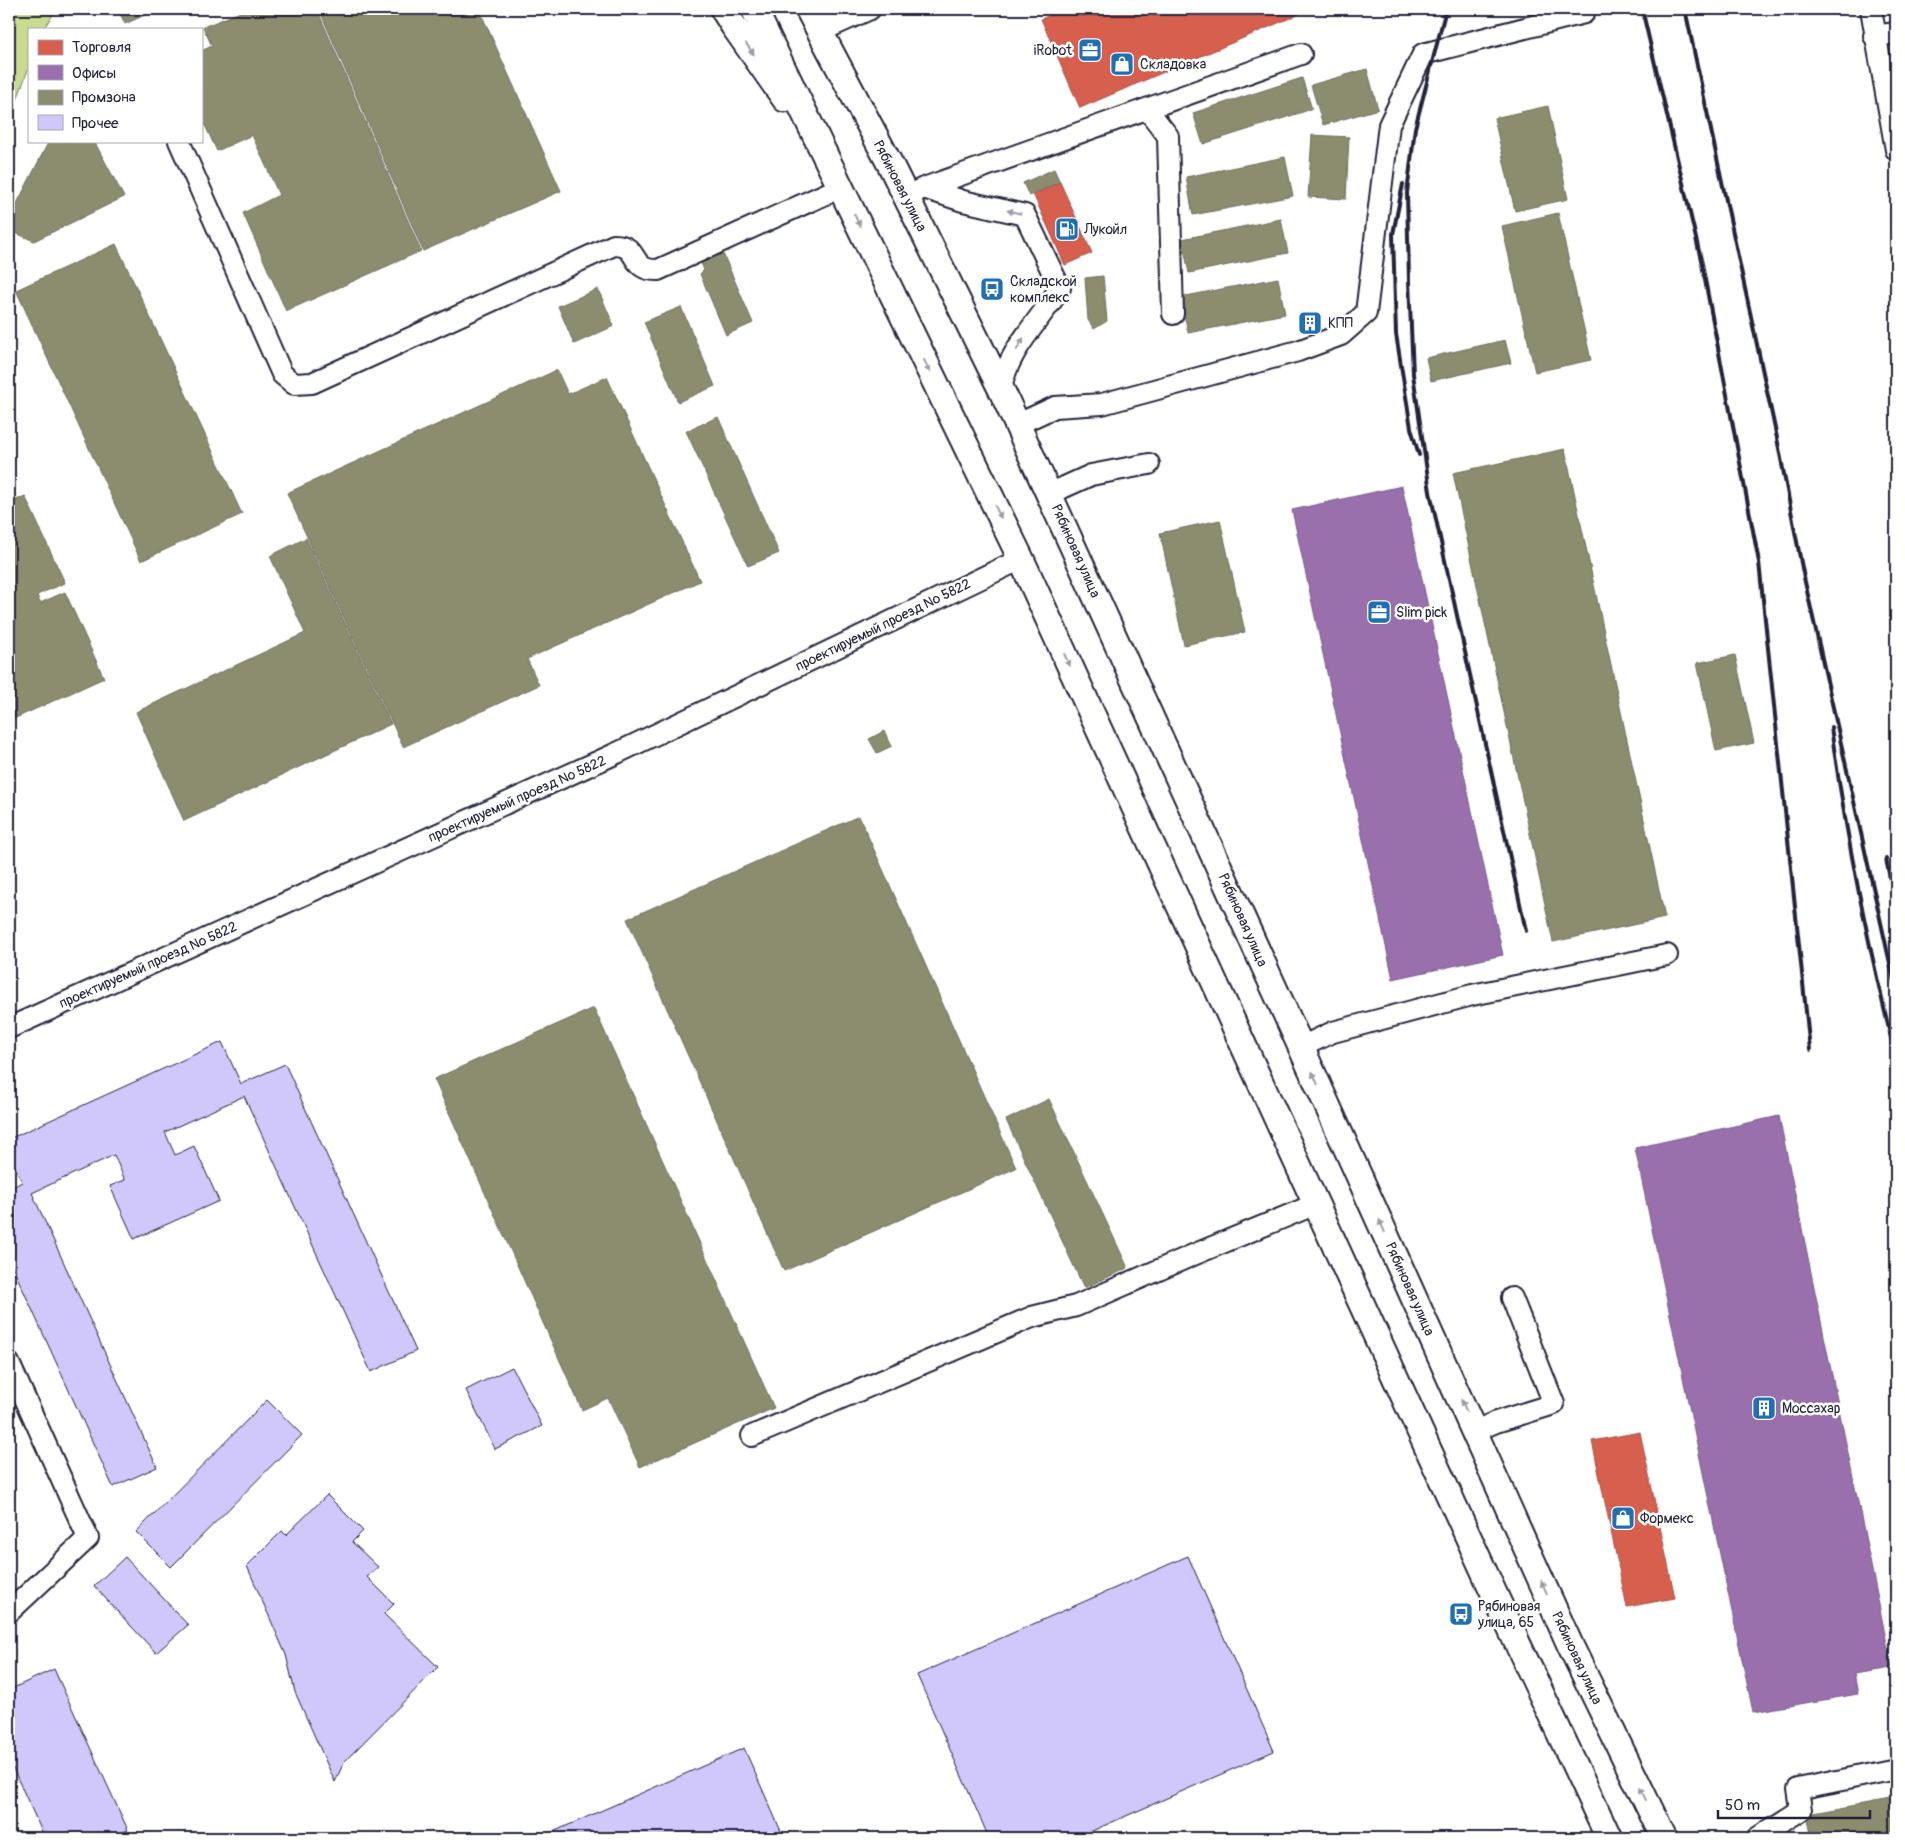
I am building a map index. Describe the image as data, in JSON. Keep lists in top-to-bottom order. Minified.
{"streets":{"main road":["Рябиновая улица"],"lane":["проектируемый проезд № 5822"]},"places":{"office":["iRobot","Slim pick"],"shop":["Складовка","Формекс"],"fuel station":["Лукойл"],"bus stop":["Складской комплекс","Рябиновая улица, 65"],"building":["КПП","Моссахар"]},"legend":["Торговля","Офисы","Промзона","Прочее"],"scale_bar":"50 m"}
